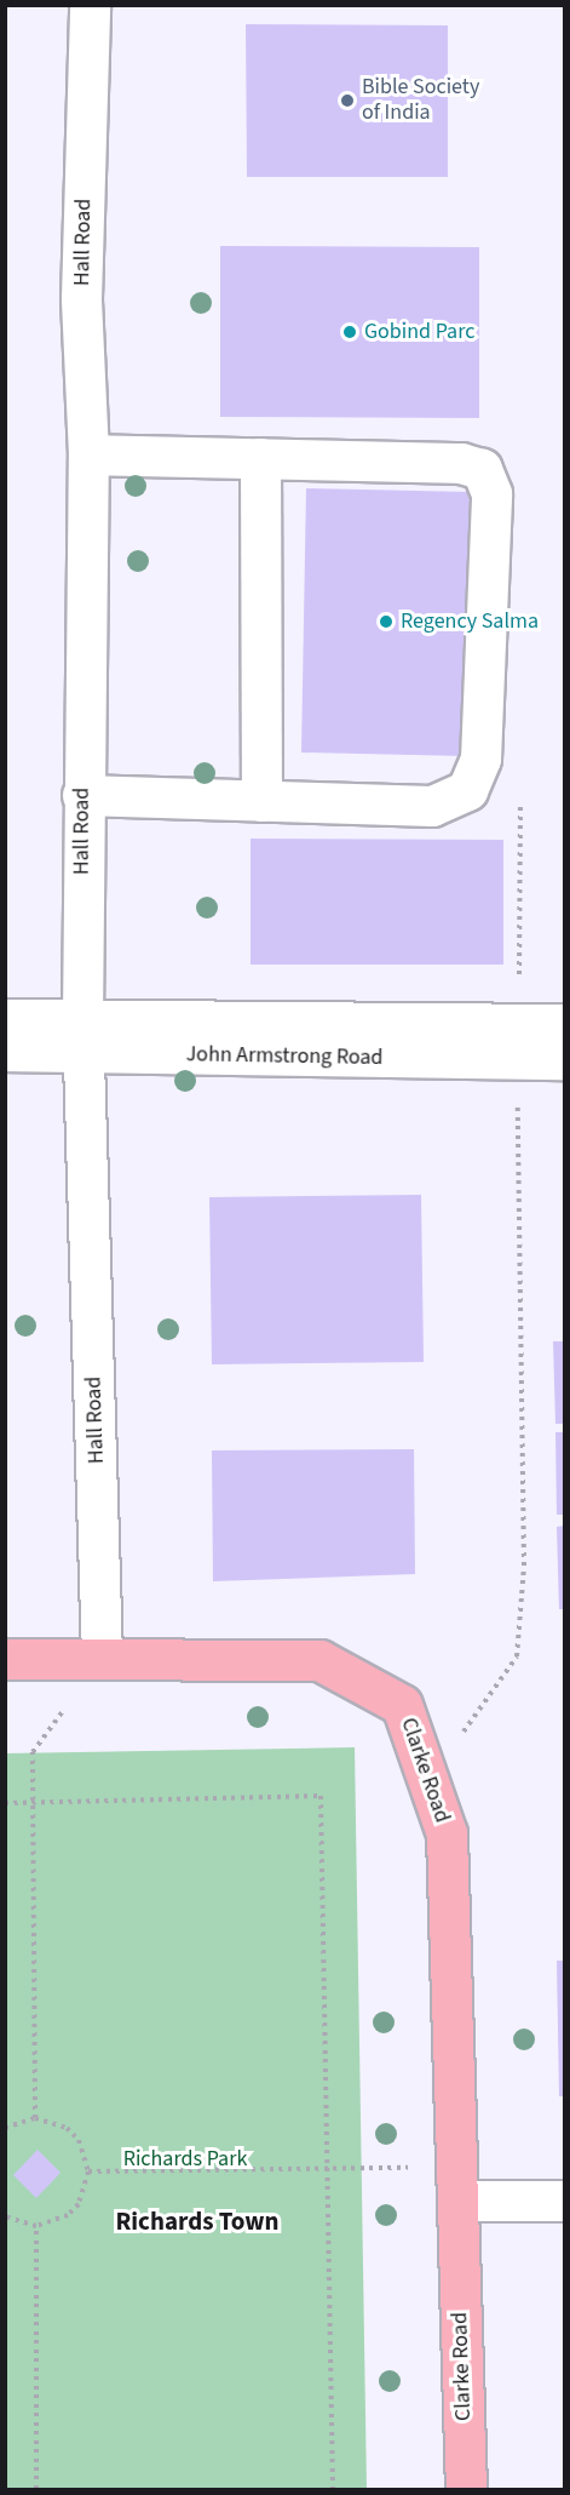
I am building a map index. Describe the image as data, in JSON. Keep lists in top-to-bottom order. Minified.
{"streets":{"main road":["Clarke Road"],"street":["Hall Road","John Armstrong Road"]},"crossings":[["Hall Road","John Armstrong Road"],["Hall Road","Clarke Road"]],"districts":["Richards Town"],"parks":["Richards Park"],"places":["Bible Society of India","Gobind Parc","Regency Salma"]}
